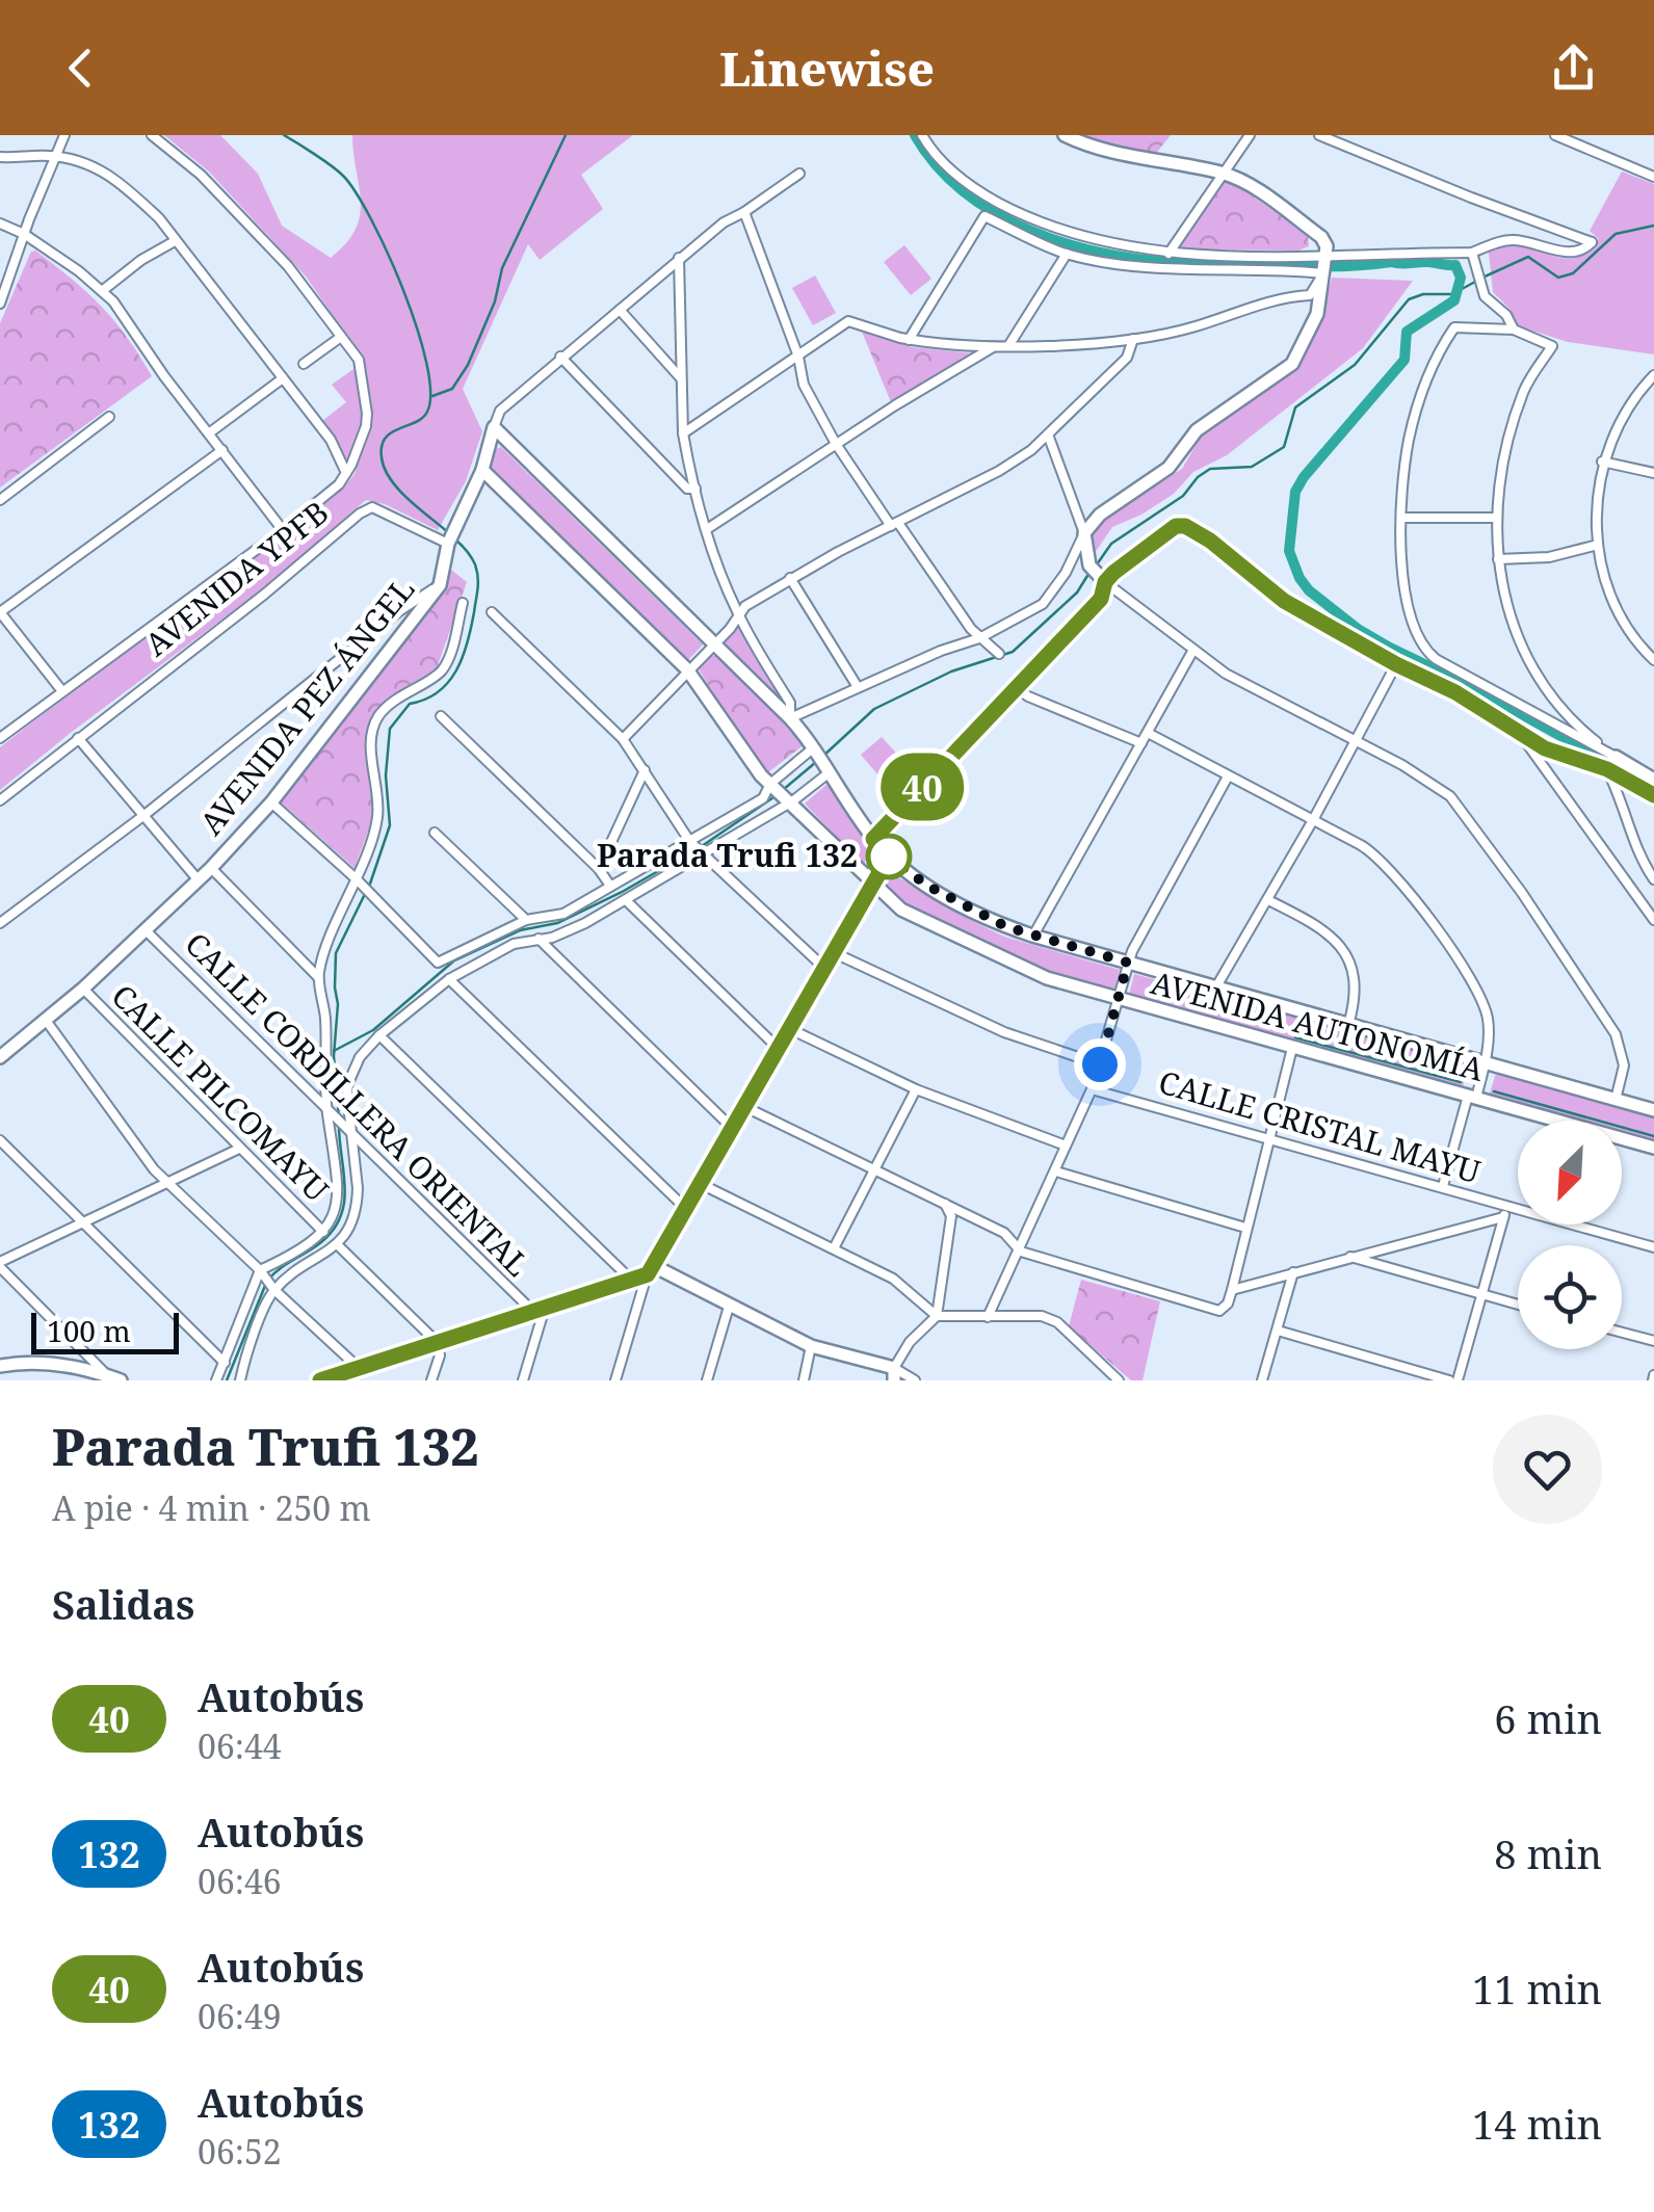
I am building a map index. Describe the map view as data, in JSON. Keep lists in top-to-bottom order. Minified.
{"streets":{"street":["AVENIDA YPFB","AVENIDA PEZ ÁNGEL","AVENIDA AUTONOMÍA","CALLE PILCOMAYU","CALLE CORDILLERA ORIENTAL","CALLE CRISTAL MAYU"]},"crossings":[["AVENIDA YPFB","AVENIDA PEZ ÁNGEL"],["AVENIDA PEZ ÁNGEL","CALLE PILCOMAYU"],["AVENIDA PEZ ÁNGEL","CALLE CORDILLERA ORIENTAL"]],"places":["Parada Trufi 132"],"lines":["bus line 40"],"scale_bar":"100 m","north":"bottom left","page":{"header":"Linewise","on_map":"40","scale":"100 m","heading":[["Parada Trufi 132","A pie · 4 min · 250 m"],"Salidas"],"list":[{"mark":"40","name":"Autobús","note":"06:44","value":"6 min"},{"mark":"132","name":"Autobús","note":"06:46","value":"8 min"},{"mark":"40","name":"Autobús","note":"06:49","value":"11 min"},{"mark":"132","name":"Autobús","note":"06:52","value":"14 min"}]}}
